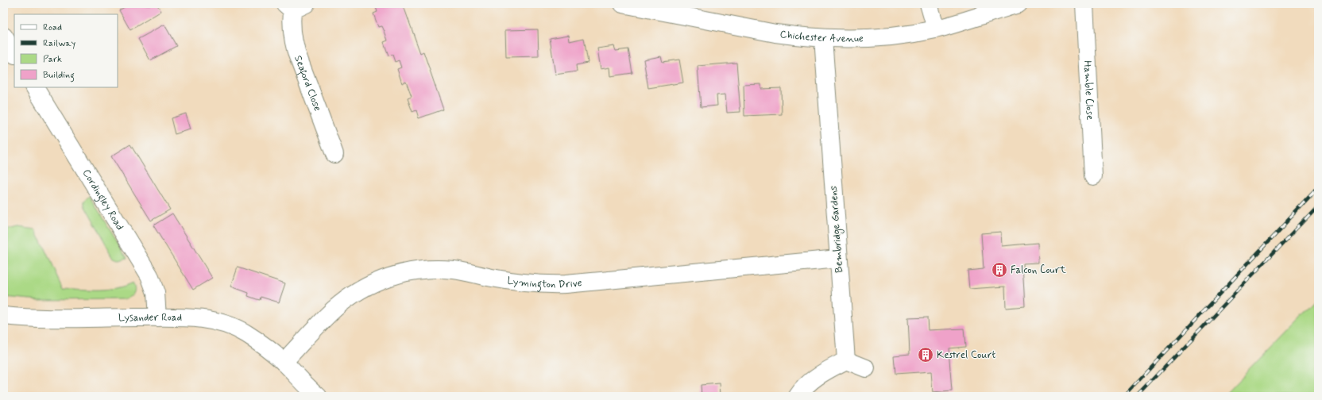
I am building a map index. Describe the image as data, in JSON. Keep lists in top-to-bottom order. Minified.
{"streets":{"street":["Chichester Avenue","Seaford Close","Hamble Close","Cordingley Road","Bembridge Gardens","Lymington Drive","Lysander Road"]},"crossings":[["Chichester Avenue","Bembridge Gardens"],["Cordingley Road","Lysander Road"],["Bembridge Gardens","Lymington Drive"],["Lymington Drive","Lysander Road"]],"places":{"building":["Falcon Court","Kestrel Court"]},"legend":["Road","Railway","Park","Building"]}
